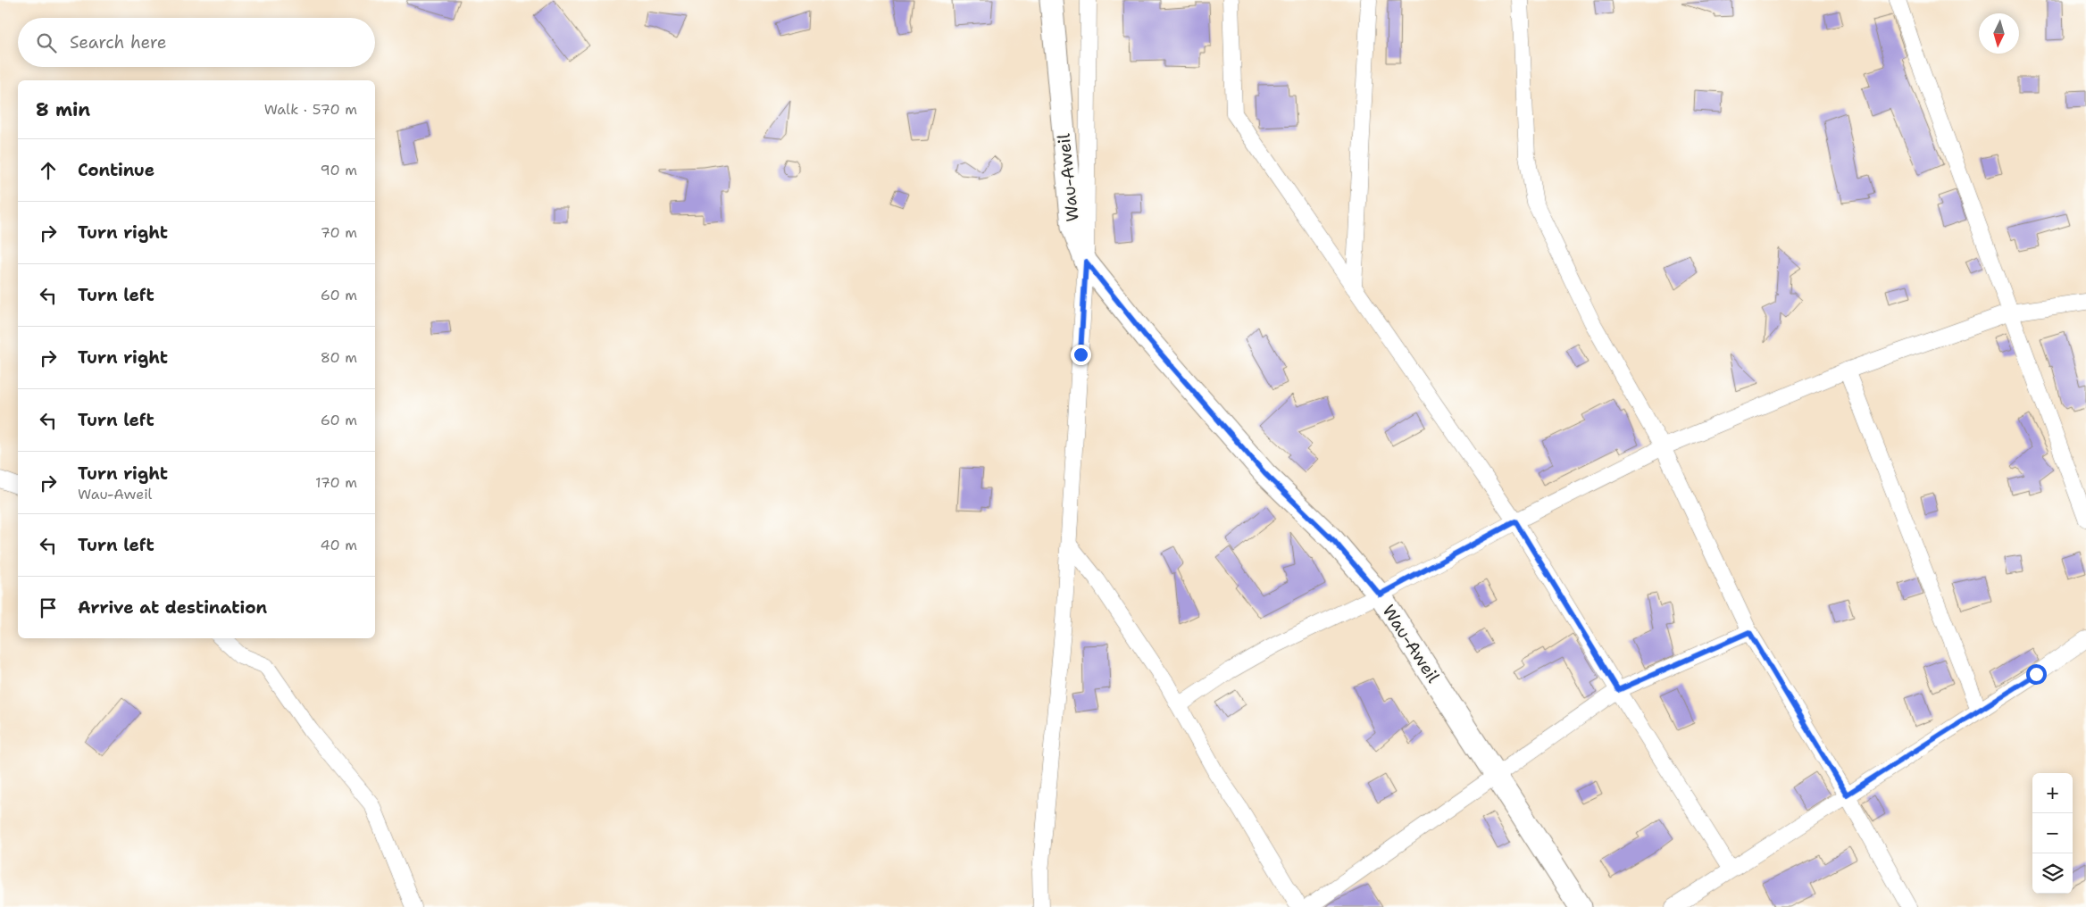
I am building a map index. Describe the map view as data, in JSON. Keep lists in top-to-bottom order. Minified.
{"streets":{"street":["Wau-Aweil"]},"north":"bottom","page":{"search":"Search here","heading":["8 min","Walk · 570 m"],"list":[["Continue","90 m"],["Turn right","70 m"],["Turn left","60 m"],["Turn right","80 m"],["Turn left","60 m"],["Turn right","Wau-Aweil","170 m"],["Turn left","40 m"],"Arrive at destination"],"map_buttons":["+","−"]}}
